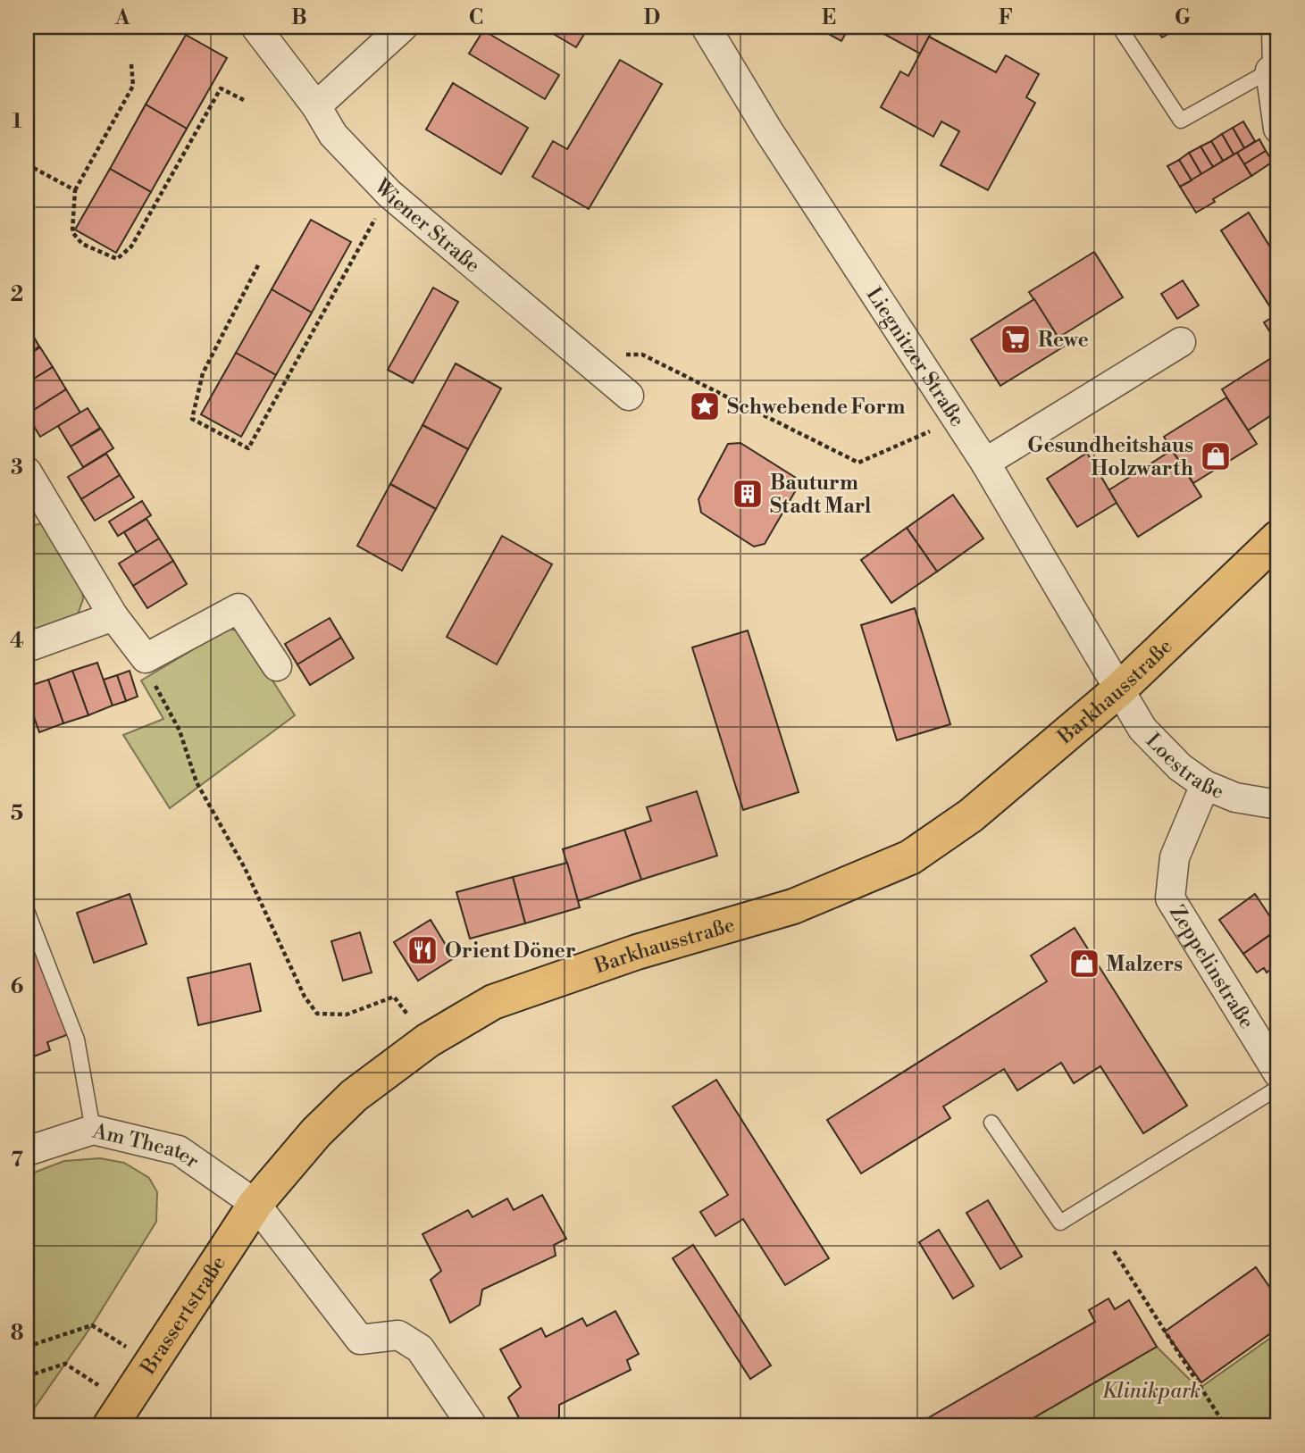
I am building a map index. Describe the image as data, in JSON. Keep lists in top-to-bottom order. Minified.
{"streets":{"main road":["Barkhausstraße","Brassertstraße"],"street":["Wiener Straße","Liegnitzer Straße","Loestraße","Zeppelinstraße","Am Theater"]},"crossings":[["Liegnitzer Straße","Barkhausstraße"],["Liegnitzer Straße","Loestraße"],["Barkhausstraße","Loestraße"],["Barkhausstraße","Am Theater"],["Barkhausstraße","Brassertstraße"],["Loestraße","Zeppelinstraße"],["Am Theater","Brassertstraße"]],"parks":["Klinikpark"],"places":{"supermarket":["Rewe"],"place":["Schwebende Form"],"shop":["Gesundheitshaus Holzwarth","Malzers"],"building":["Bauturm Stadt Marl"],"restaurant":["Orient Döner"]},"grid":{"columns":["A","B","C","D","E","F","G"],"rows":["1","2","3","4","5","6","7","8"]}}
